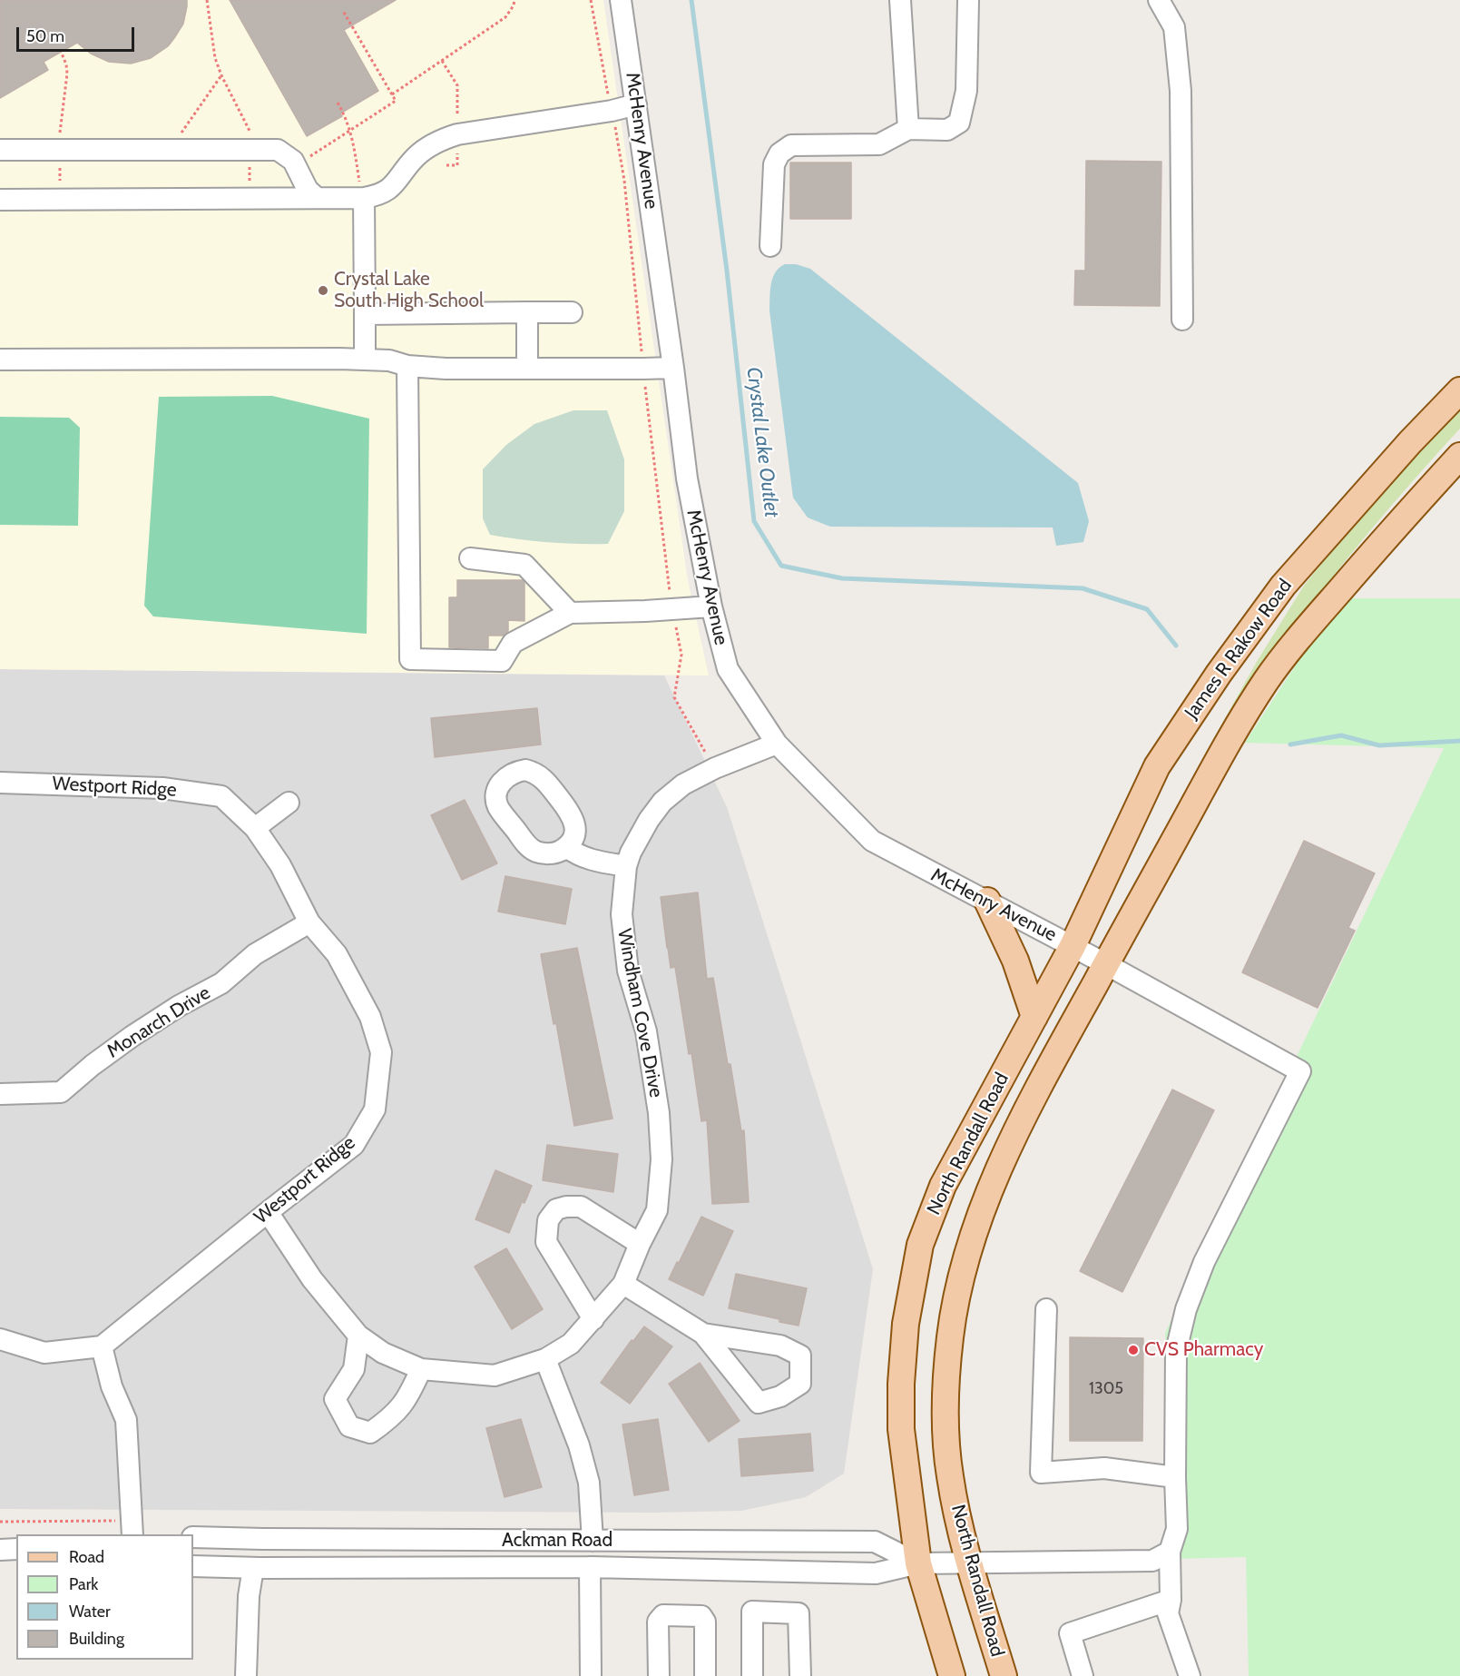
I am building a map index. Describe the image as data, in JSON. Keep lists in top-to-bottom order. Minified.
{"streets":{"main road":["James R Rakow Road","North Randall Road"],"street":["McHenry Avenue","Westport Ridge","Windham Cove Drive","Monarch Drive","Ackman Road"]},"crossings":[["McHenry Avenue","James R Rakow Road"],["McHenry Avenue","Windham Cove Drive"],["McHenry Avenue","North Randall Road"],["James R Rakow Road","North Randall Road"],["Westport Ridge","Windham Cove Drive"],["Westport Ridge","Monarch Drive"],["North Randall Road","Ackman Road"]],"water":["Crystal Lake Outlet"],"places":["Crystal Lake South High School","CVS Pharmacy"],"house_numbers":["1305"],"legend":["Road","Park","Water","Building"],"scale_bar":"50 m"}
